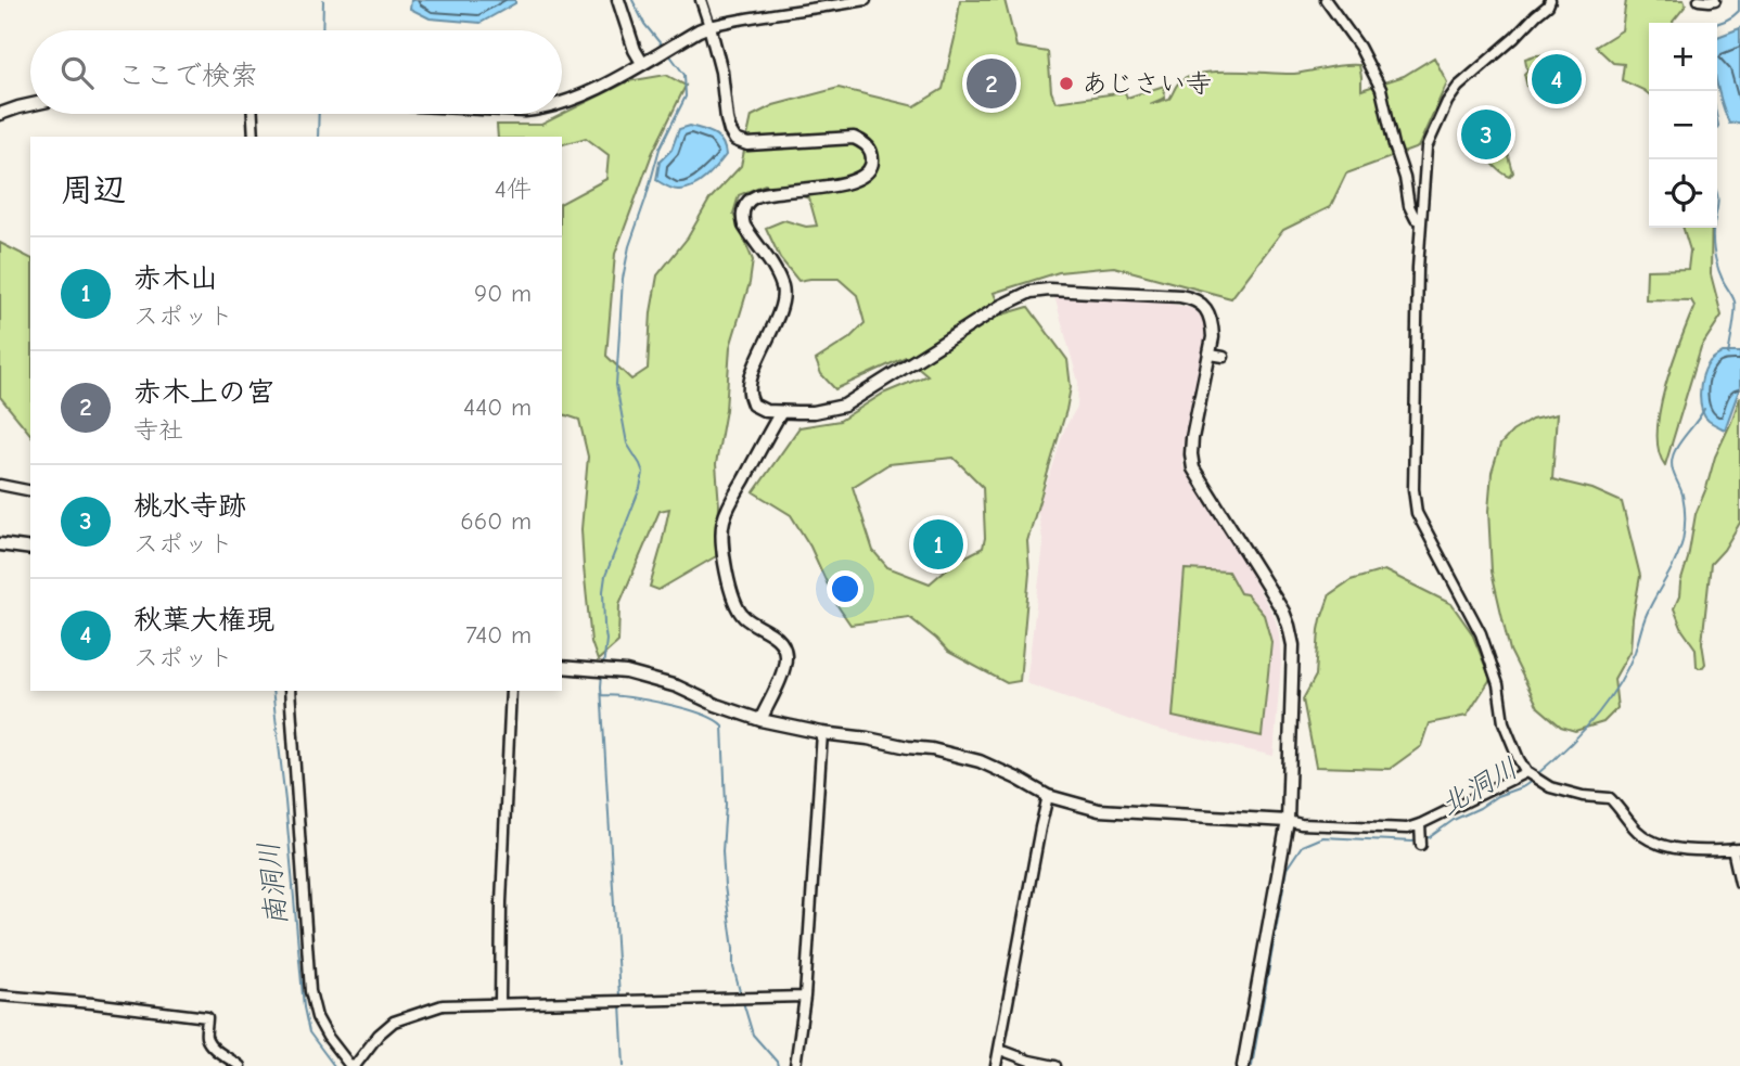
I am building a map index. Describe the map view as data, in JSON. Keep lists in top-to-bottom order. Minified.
{"water":["北洞川","南洞川"],"places":["あじさい寺"],"page":{"map_buttons":["+","−"],"search":"ここで検索","pins":["4","2","3","1"],"heading":["周辺","4件"],"list":[{"mark":"1","name":"赤木山","note":"スポット","value":"90 m"},{"mark":"2","name":"赤木上の宮","note":"寺社","value":"440 m"},{"mark":"3","name":"桃水寺跡","note":"スポット","value":"660 m"},{"mark":"4","name":"秋葉大権現","note":"スポット","value":"740 m"}]}}
